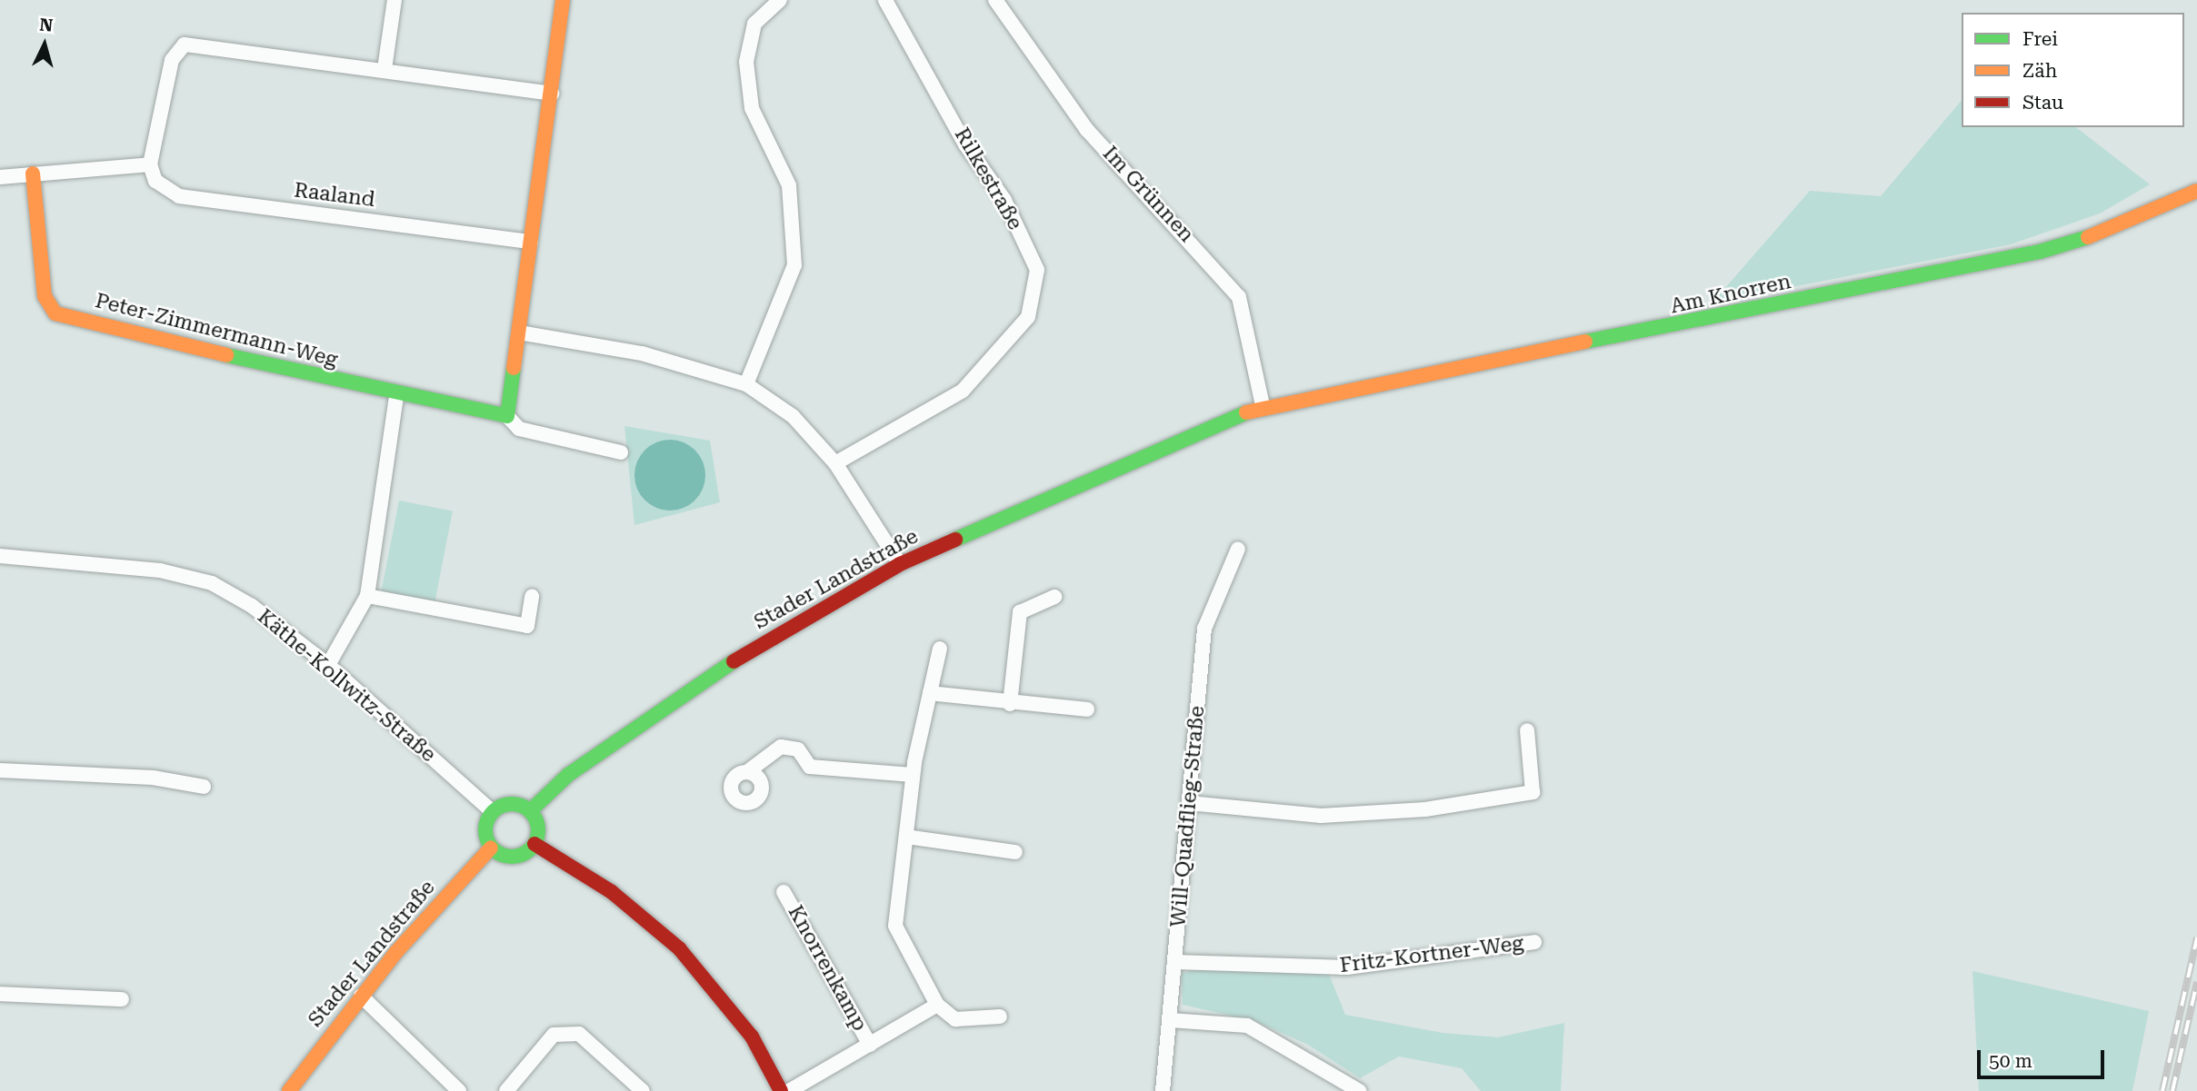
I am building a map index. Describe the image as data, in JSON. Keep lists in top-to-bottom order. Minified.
{"streets":{"street":["Rilkestraße","Im Grünnen","Raaland","Am Knorren","Peter-Zimmermann-Weg","Stader Landstraße","Käthe-Kollwitz-Straße","Will-Quadflieg-Straße","Fritz-Kortner-Weg","Knorrenkamp"]},"crossings":[["Im Grünnen","Am Knorren"],["Im Grünnen","Stader Landstraße"],["Am Knorren","Stader Landstraße"],["Stader Landstraße","Käthe-Kollwitz-Straße"],["Will-Quadflieg-Straße","Fritz-Kortner-Weg"]],"legend":["Frei","Zäh","Stau"],"scale_bar":"50 m","north":"top"}
